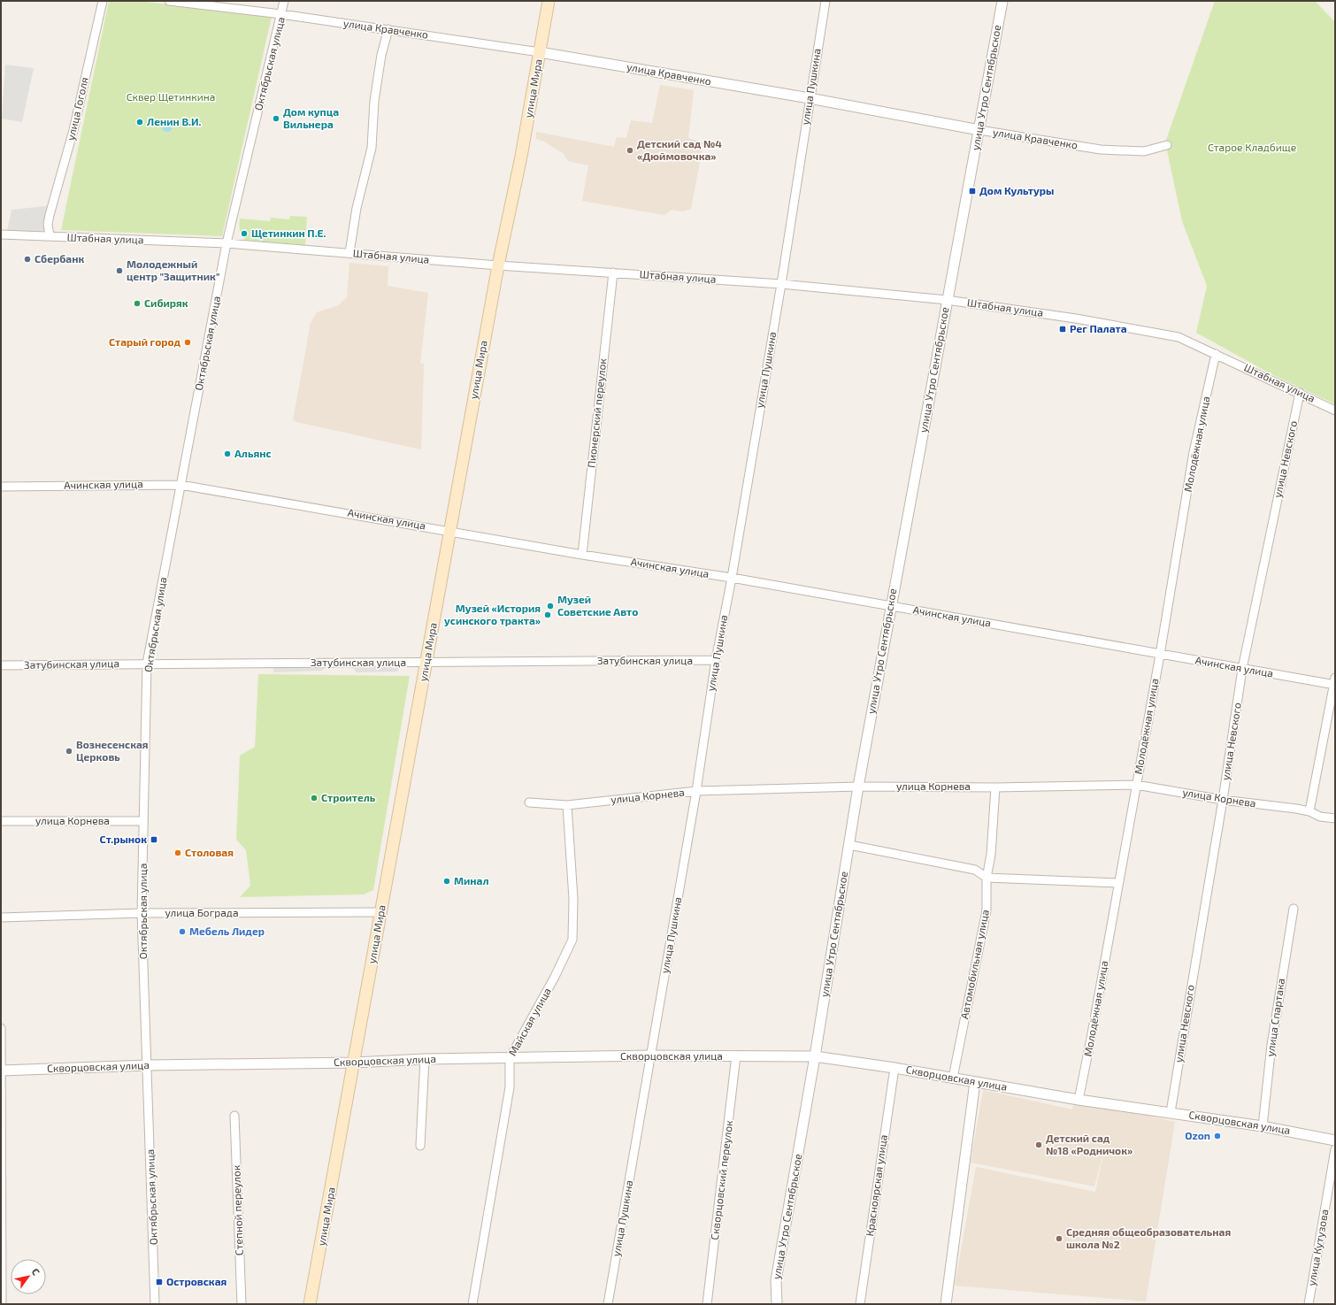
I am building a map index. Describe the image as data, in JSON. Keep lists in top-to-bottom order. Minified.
{"streets":{"main road":["улица Мира"],"street":["улица Кравченко","Октябрьская улица","улица Пушкина","улица Утро Сентябрьское","улица Гоголя","Штабная улица","Пионерский переулок","Молодёжная улица","улица Невского","Ачинская улица","Затубинская улица","улица Корнева","улица Бограда","Автомобильная улица","улица Спартака","Майская улица","Скворцовская улица","Скворцовский переулок","Красноярская улица","Степной переулок","улица Кутузова"]},"crossings":[["улица Кравченко","Октябрьская улица"],["улица Кравченко","улица Пушкина"],["улица Кравченко","улица Утро Сентябрьское"],["улица Кравченко","улица Мира"],["Октябрьская улица","Штабная улица"],["Октябрьская улица","Ачинская улица"],["Октябрьская улица","Затубинская улица"],["Октябрьская улица","улица Корнева"],["Октябрьская улица","улица Бограда"],["Октябрьская улица","Скворцовская улица"],["улица Пушкина","Штабная улица"],["улица Пушкина","Ачинская улица"],["улица Пушкина","Затубинская улица"],["улица Пушкина","улица Корнева"],["улица Пушкина","Скворцовская улица"],["улица Утро Сентябрьское","Штабная улица"],["улица Утро Сентябрьское","Ачинская улица"],["улица Утро Сентябрьское","улица Корнева"],["улица Утро Сентябрьское","Скворцовская улица"],["улица Мира","Штабная улица"],["улица Мира","Ачинская улица"],["улица Мира","Затубинская улица"],["улица Мира","улица Бограда"],["улица Мира","Скворцовская улица"],["улица Гоголя","Штабная улица"],["Штабная улица","Пионерский переулок"],["Штабная улица","Молодёжная улица"],["Штабная улица","улица Невского"],["Пионерский переулок","Ачинская улица"],["Молодёжная улица","Ачинская улица"],["Молодёжная улица","улица Корнева"],["Молодёжная улица","Скворцовская улица"],["улица Невского","Ачинская улица"],["улица Невского","улица Корнева"],["улица Невского","Скворцовская улица"],["улица Корнева","Автомобильная улица"],["улица Корнева","Майская улица"],["Автомобильная улица","Скворцовская улица"],["улица Спартака","Скворцовская улица"],["Майская улица","Скворцовская улица"],["Скворцовская улица","Скворцовский переулок"],["Скворцовская улица","Красноярская улица"]],"parks":["Сквер Щетинкина","Старое Кладбище"],"places":{"other":["Дом купца Вильнера","Ленин В.И.","Детский сад №4 «Дюймовочка»","Щетинкин П.Е.","Сбербанк","Молодежный центр \"Защитник\"","Сибиряк","Старый город","Альянс","Музей Советские Авто","Музей «История усинского тракта»","Вознесенская Церковь","Строитель","Столовая","Минал","Мебель Лидер","Ozon","Детский сад №18 «Родничок»","Средняя общеобразовательная школа №2"],"transit":["Дом Культуры","Рег Палата","Ст.рынок","Островская"]},"north":"top right"}
